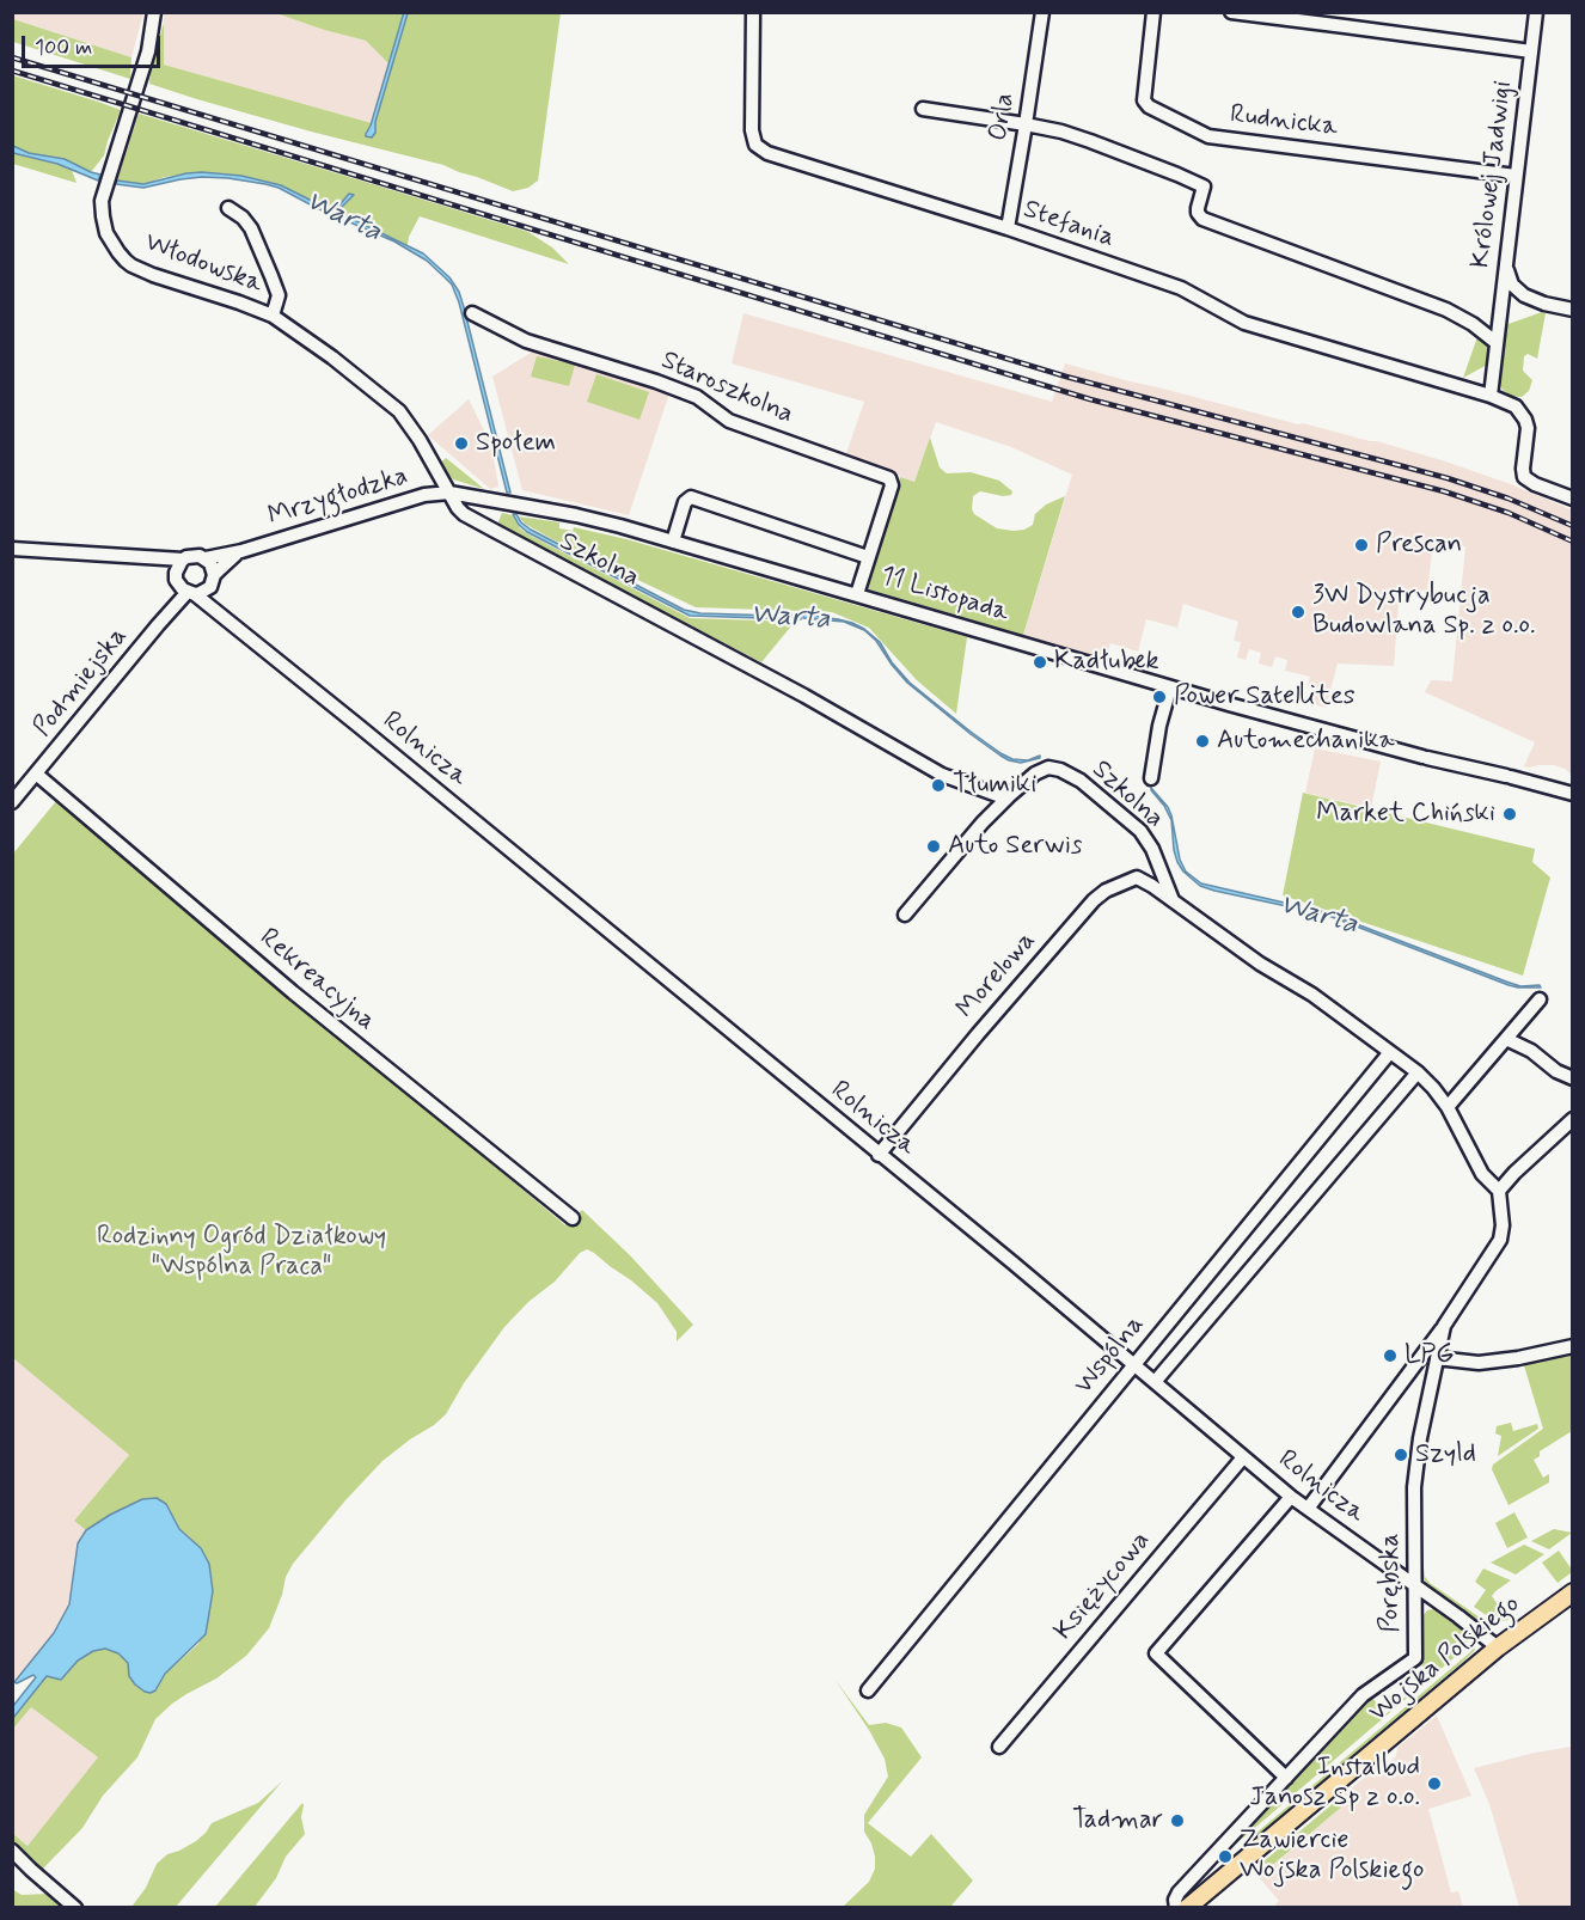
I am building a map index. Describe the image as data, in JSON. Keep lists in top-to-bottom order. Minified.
{"streets":{"main road":["Wojska Polskiego"],"street":["Orla","Rudnicka","Królowej Jadwigi","Stefania","Włodowska","Staroszkolna","Mrzygłodzka","Szkolna","11 Listopada","Podmiejska","Rolnicza","Morelowa","Rekreacyjna","Wspólna","Porębska","Księżycowa"]},"crossings":[["Orla","Stefania"],["Rudnicka","Królowej Jadwigi"],["Królowej Jadwigi","Stefania"],["Włodowska","Mrzygłodzka"],["Włodowska","Szkolna"],["Włodowska","11 Listopada"],["Staroszkolna","11 Listopada"],["Mrzygłodzka","Szkolna"],["Mrzygłodzka","11 Listopada"],["Mrzygłodzka","Podmiejska"],["Mrzygłodzka","Rolnicza"],["Szkolna","11 Listopada"],["Szkolna","Morelowa"],["Podmiejska","Rolnicza"],["Podmiejska","Rekreacyjna"],["Rolnicza","Morelowa"],["Rolnicza","Wspólna"],["Rolnicza","Porębska"],["Rolnicza","Księżycowa"],["Rolnicza","Wojska Polskiego"]],"water":["Warta"],"parks":["Rodzinny Ogród Działkowy \"Wspólna Praca\""],"places":["Społem","Prescan","3W Dystrybucja Budowlana Sp. z o.o.","Kadłubek","Power Satellites","Automechanika","Tłumiki","Market Chiński","Auto Serwis","LPG","Szyld","Instalbud Janosz Sp z o.o.","Tadmar","Zawiercie Wojska Polskiego"],"scale_bar":"100 m"}
